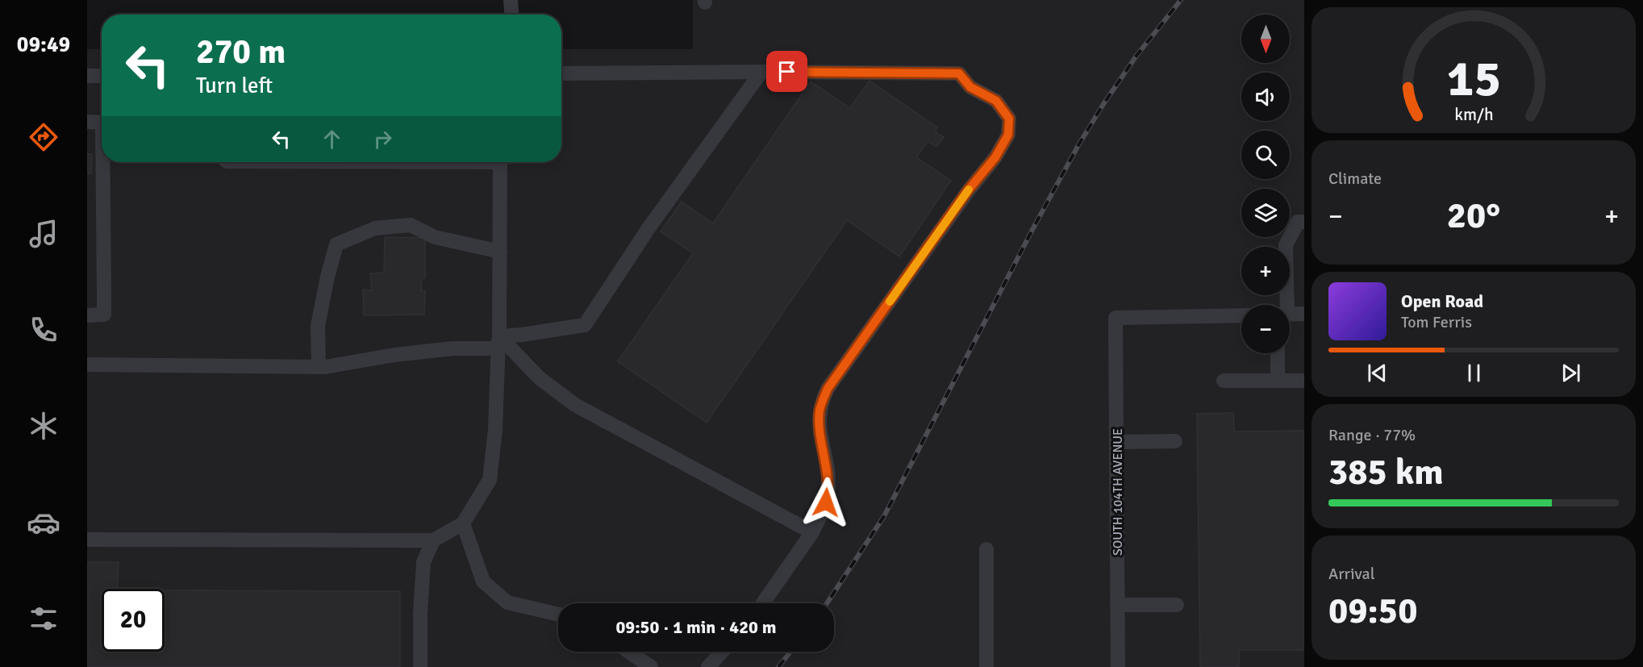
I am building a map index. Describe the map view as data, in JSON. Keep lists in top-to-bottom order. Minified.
{"streets":{"street":["SOUTH 104TH AVENUE"]},"north":"bottom","page":{"tabs":"09:49","map_buttons":["+","−"],"turn":["270 m","Turn left"],"tile":["Climate",["Range · 77%","385 km"],["Arrival","09:50"]],"heat":["−","20°","+"],"song":["Open Road","Tom Ferris"],"limit":"20","trip":"09:50 · 1 min · 420 m","gauge":["15","km/h"]}}
